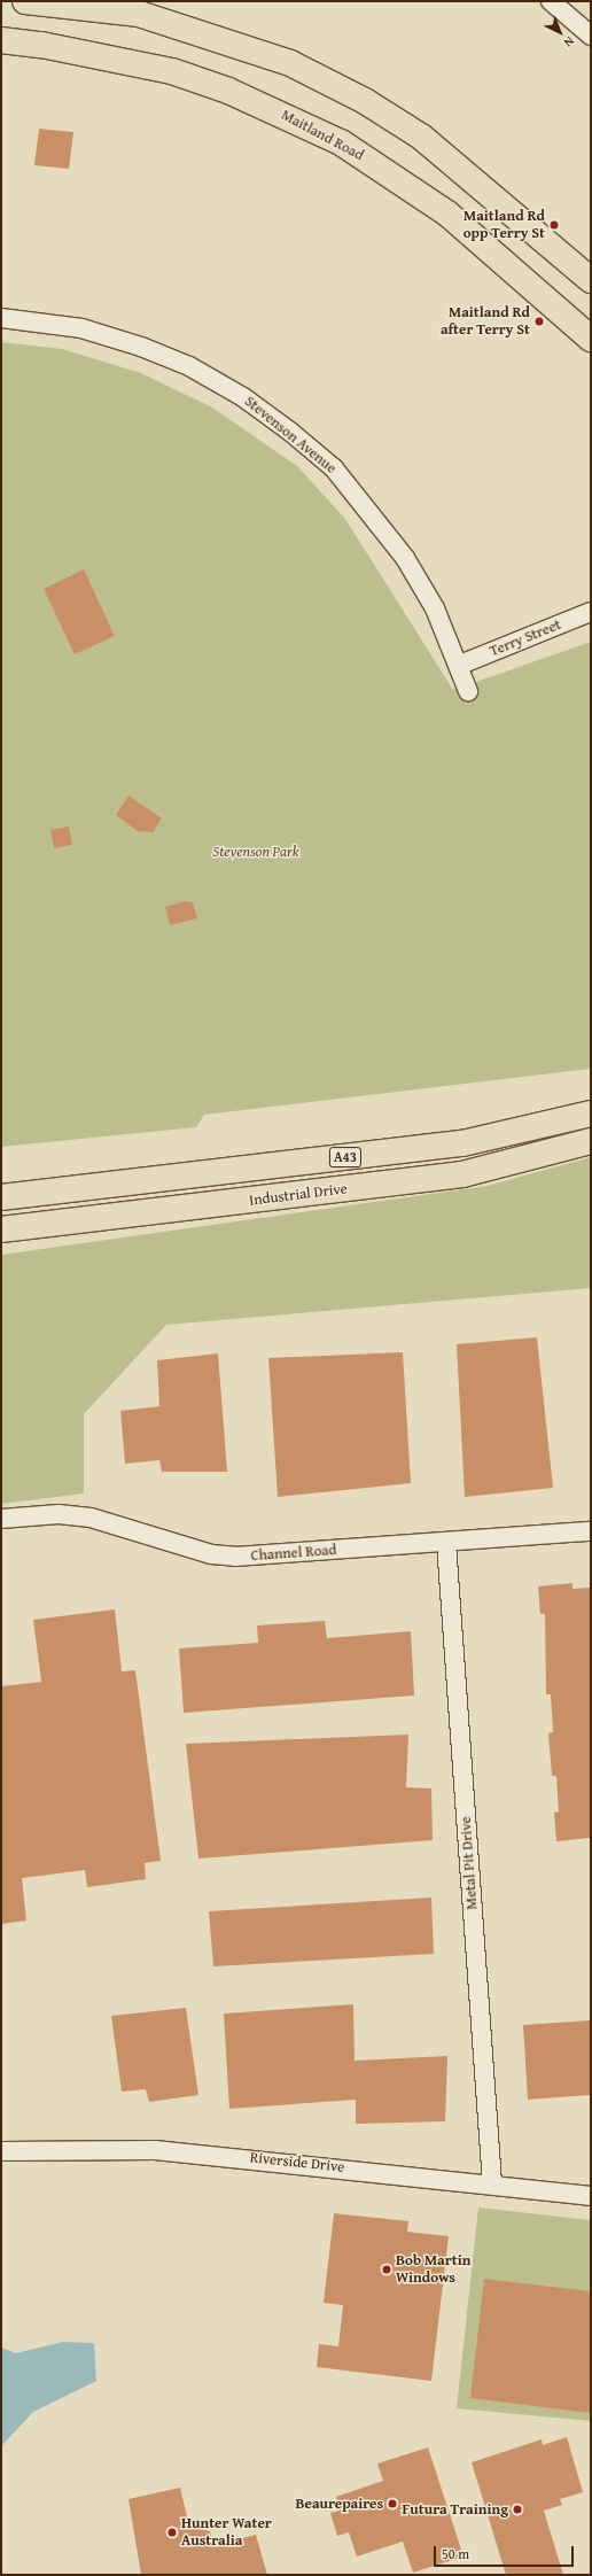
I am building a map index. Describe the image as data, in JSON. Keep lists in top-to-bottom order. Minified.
{"streets":{"main road":["Maitland Road","A43","Industrial Drive"],"street":["Stevenson Avenue","Terry Street","Channel Road","Metal Pit Drive","Riverside Drive"]},"crossings":[["Stevenson Avenue","Terry Street"],["Channel Road","Metal Pit Drive"],["Metal Pit Drive","Riverside Drive"]],"parks":["Stevenson Park"],"places":["Maitland Rd opp Terry St","Maitland Rd after Terry St","Bob Martin Windows","Beaurepaires","Futura Training","Hunter Water Australia"],"scale_bar":"50 m","north":"bottom right"}
